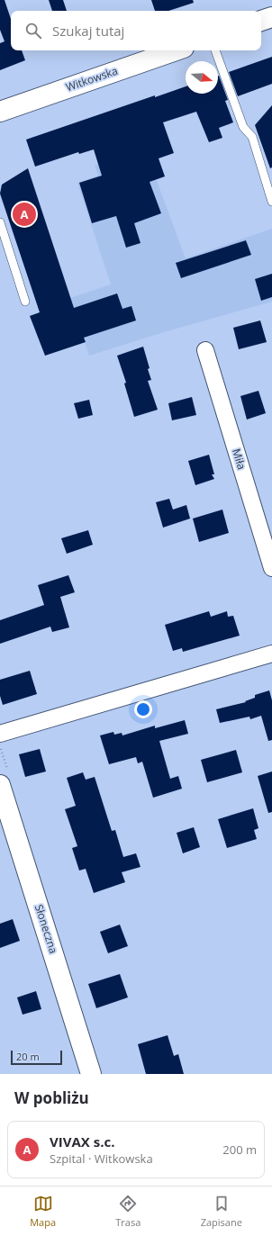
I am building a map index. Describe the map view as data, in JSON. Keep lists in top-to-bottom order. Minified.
{"streets":{"street":["Witkowska","Miła","Słoneczna"]},"scale_bar":"20 m","north":"right","page":{"search":"Szukaj tutaj","pins":"A","scale":"20 m","heading":"W pobliżu","list":[{"mark":"A","name":"VIVAX s.c.","note":"Szpital · Witkowska","value":"200 m"}],"nav":["Mapa","Trasa","Zapisane"]}}
